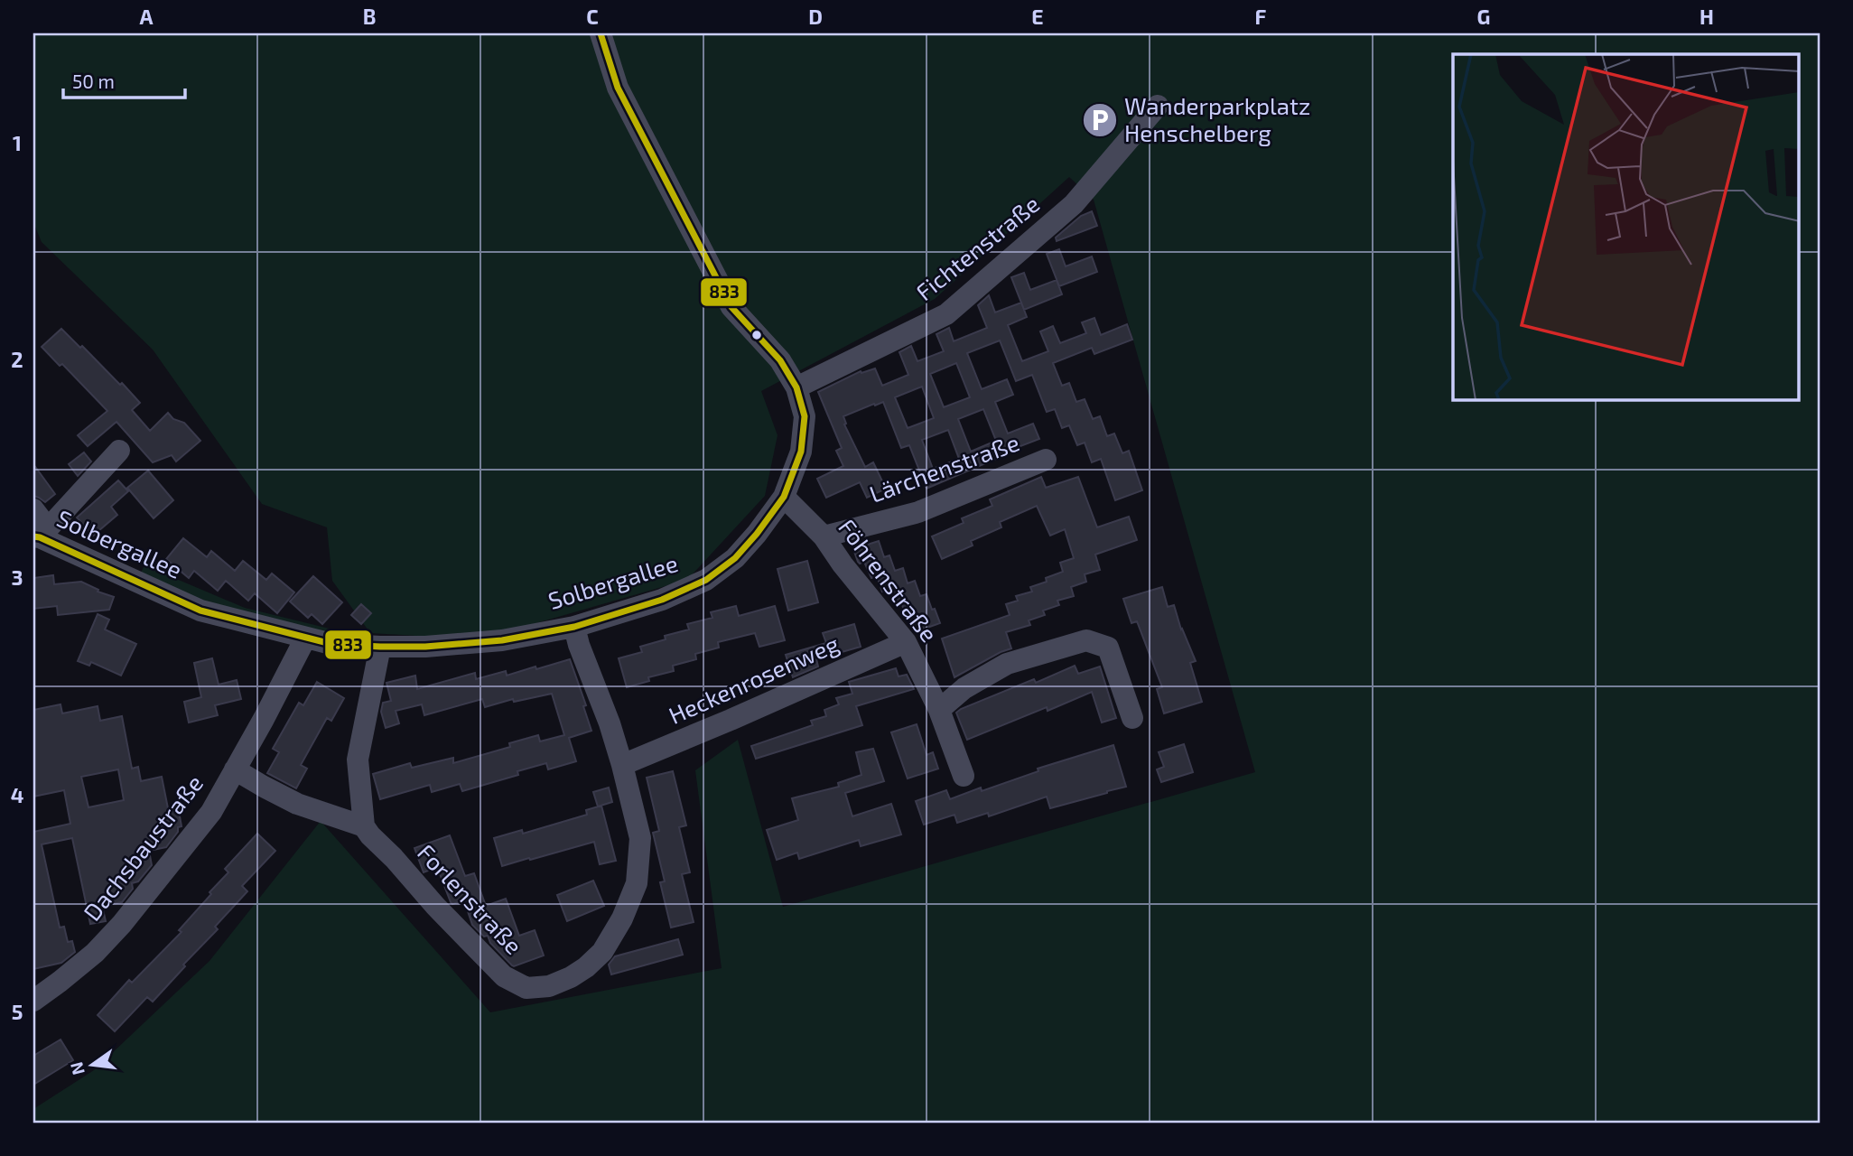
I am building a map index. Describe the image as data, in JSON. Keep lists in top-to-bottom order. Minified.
{"streets":{"street":["Fichtenstraße","Lärchenstraße","Solbergallee","Föhrenstraße","Heckenrosenweg","Dachsbaustraße","Forlenstraße"]},"crossings":[["Fichtenstraße","Solbergallee"],["Lärchenstraße","Föhrenstraße"],["Solbergallee","Föhrenstraße"],["Solbergallee","Dachsbaustraße"],["Solbergallee","Forlenstraße"],["Föhrenstraße","Heckenrosenweg"],["Heckenrosenweg","Forlenstraße"]],"places":{"parking":["Wanderparkplatz Henschelberg"]},"lines":["transit line 833"],"scale_bar":"50 m","north":"left","grid":{"columns":["A","B","C","D","E","F","G","H"],"rows":["1","2","3","4","5"]}}
